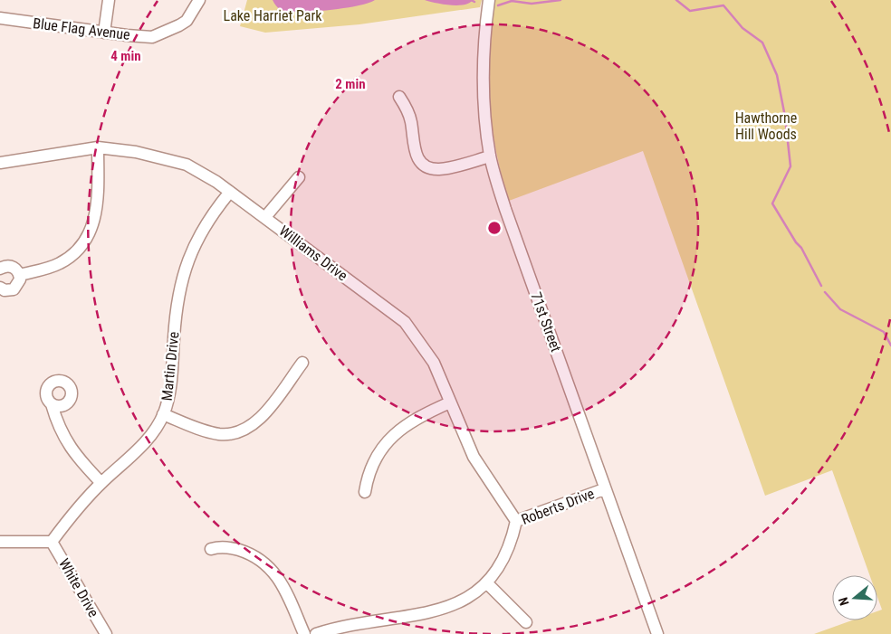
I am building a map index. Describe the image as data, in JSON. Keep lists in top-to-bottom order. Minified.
{"streets":{"street":["Blue Flag Avenue","Williams Drive","71st Street","Martin Drive","Roberts Drive","White Drive"]},"crossings":[["Williams Drive","Martin Drive"],["Williams Drive","Roberts Drive"],["71st Street","Roberts Drive"],["Martin Drive","White Drive"]],"parks":["Lake Harriet Park","Hawthorne Hill Woods"],"north":"left","rings":["4 min","2 min"]}
